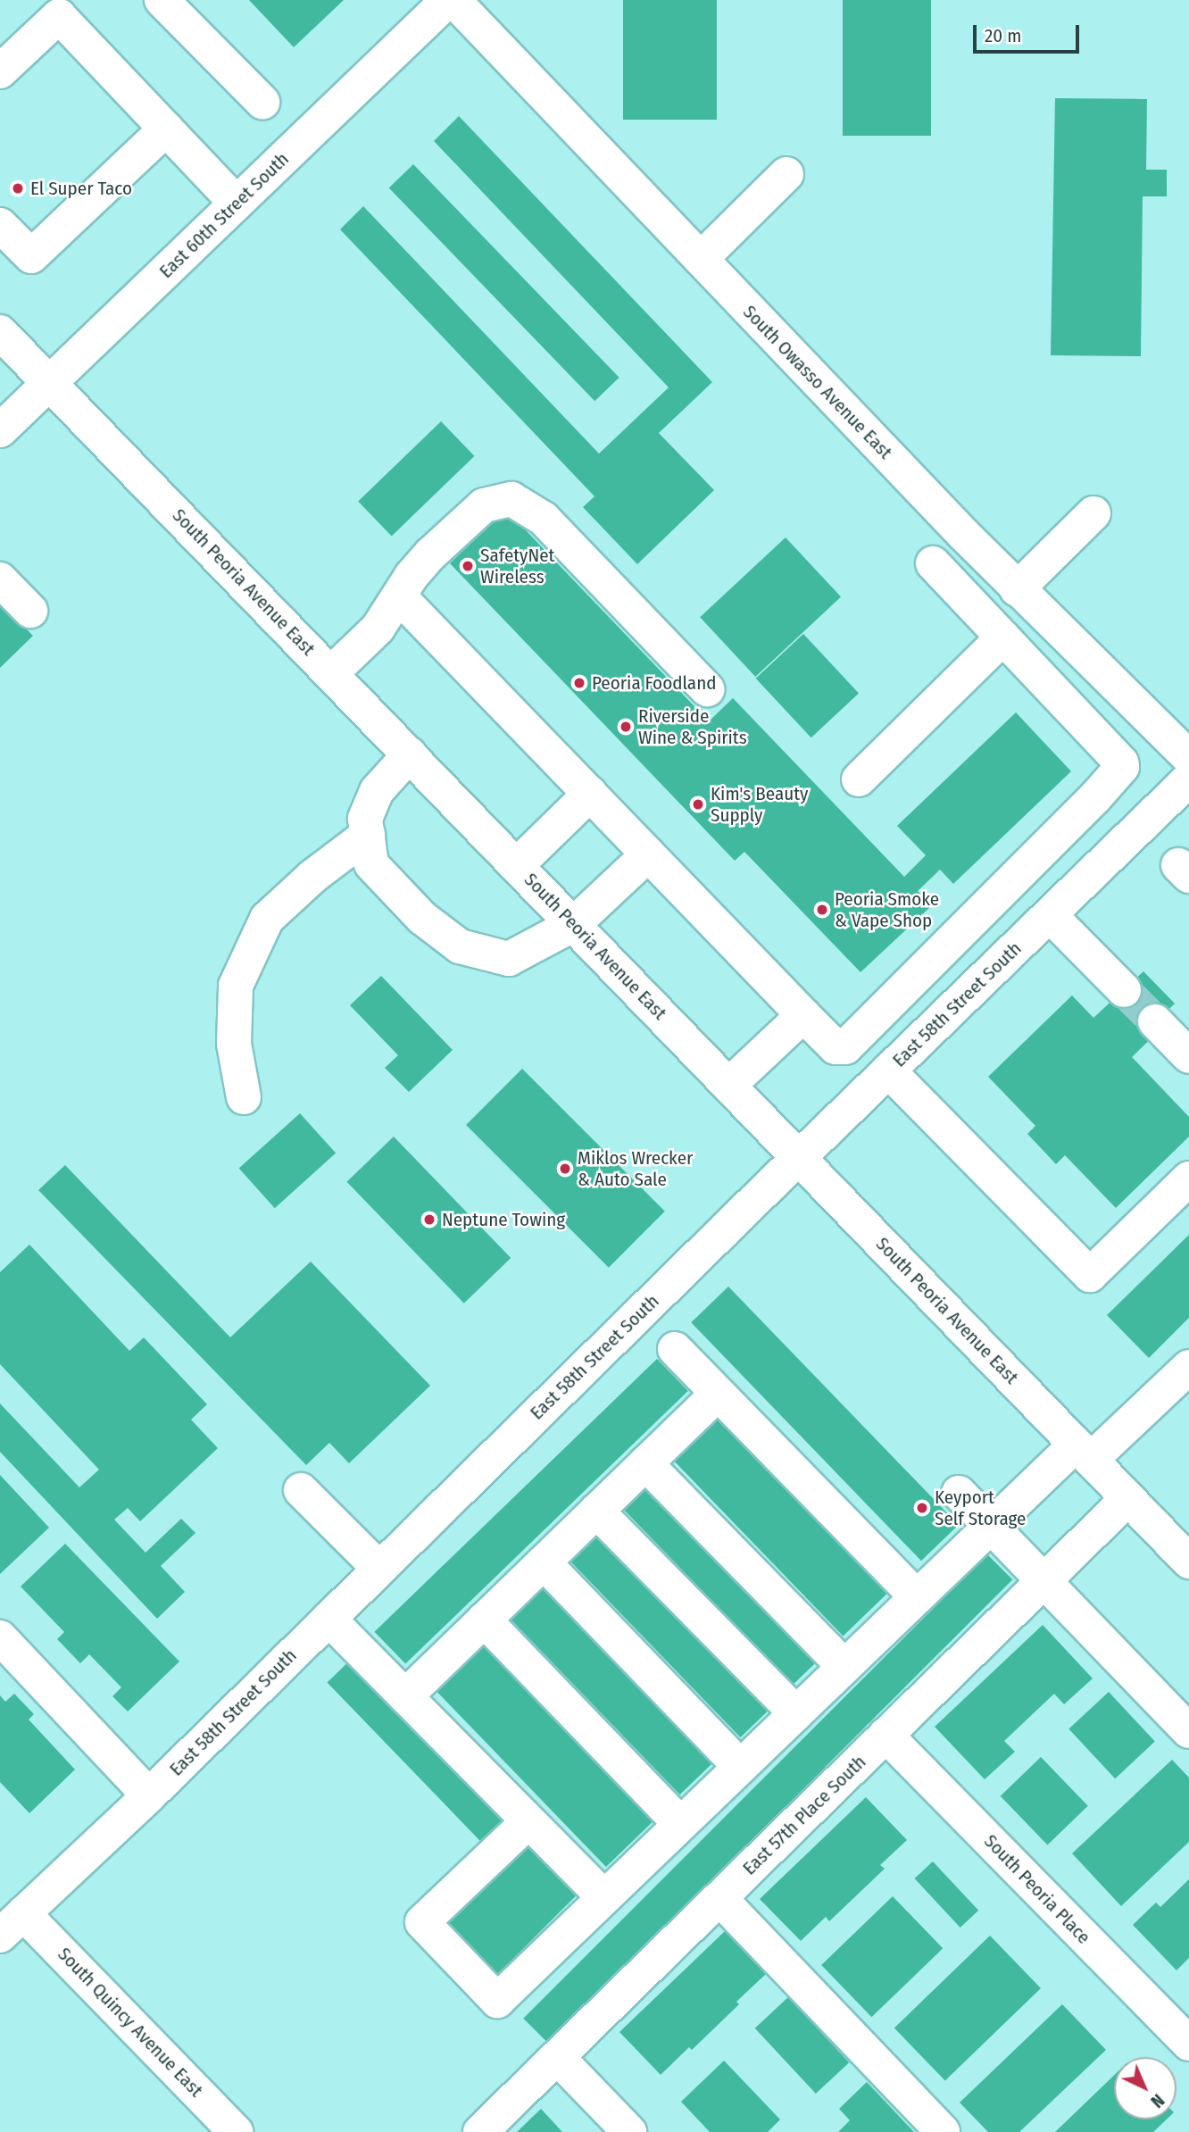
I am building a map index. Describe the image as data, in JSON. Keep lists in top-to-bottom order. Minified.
{"streets":{"street":["East 60th Street South","South Owasso Avenue East","South Peoria Avenue East","East 58th Street South","East 57th Place South","South Peoria Place","South Quincy Avenue East"]},"crossings":[["East 60th Street South","South Peoria Avenue East"],["South Peoria Avenue East","East 58th Street South"],["South Peoria Avenue East","East 57th Place South"],["East 58th Street South","South Quincy Avenue East"],["East 57th Place South","South Peoria Place"]],"places":["El Super Taco","SafetyNet Wireless","Peoria Foodland","Riverside Wine & Spirits","Kim's Beauty Supply","Peoria Smoke & Vape Shop","Miklos Wrecker & Auto Sale","Neptune Towing","Keyport Self Storage"],"scale_bar":"20 m","north":"bottom right"}
